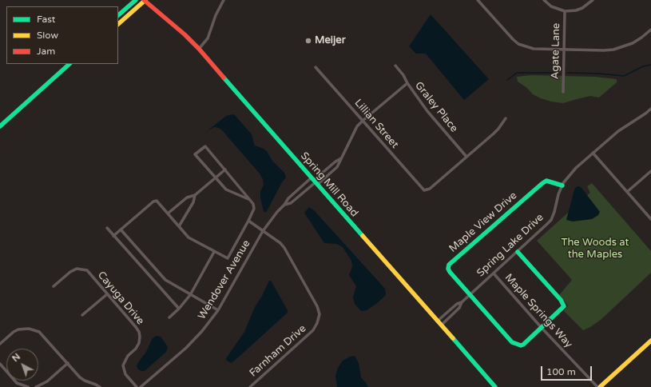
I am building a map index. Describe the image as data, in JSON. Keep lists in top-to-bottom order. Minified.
{"streets":{"street":["Agate Lane","Graley Place","Lillian Street","Spring Mill Road","Maple View Drive","Spring Lake Drive","Wendover Avenue","Cayuga Drive","Maple Springs Way","Farnham Drive"]},"crossings":[["Graley Place","Lillian Street"],["Spring Mill Road","Spring Lake Drive"],["Spring Mill Road","Wendover Avenue"],["Maple View Drive","Spring Lake Drive"],["Spring Lake Drive","Maple Springs Way"],["Wendover Avenue","Farnham Drive"]],"parks":["The Woods at the Maples"],"places":["Meijer"],"legend":["Fast","Slow","Jam"],"scale_bar":"100 m","north":"top left"}
